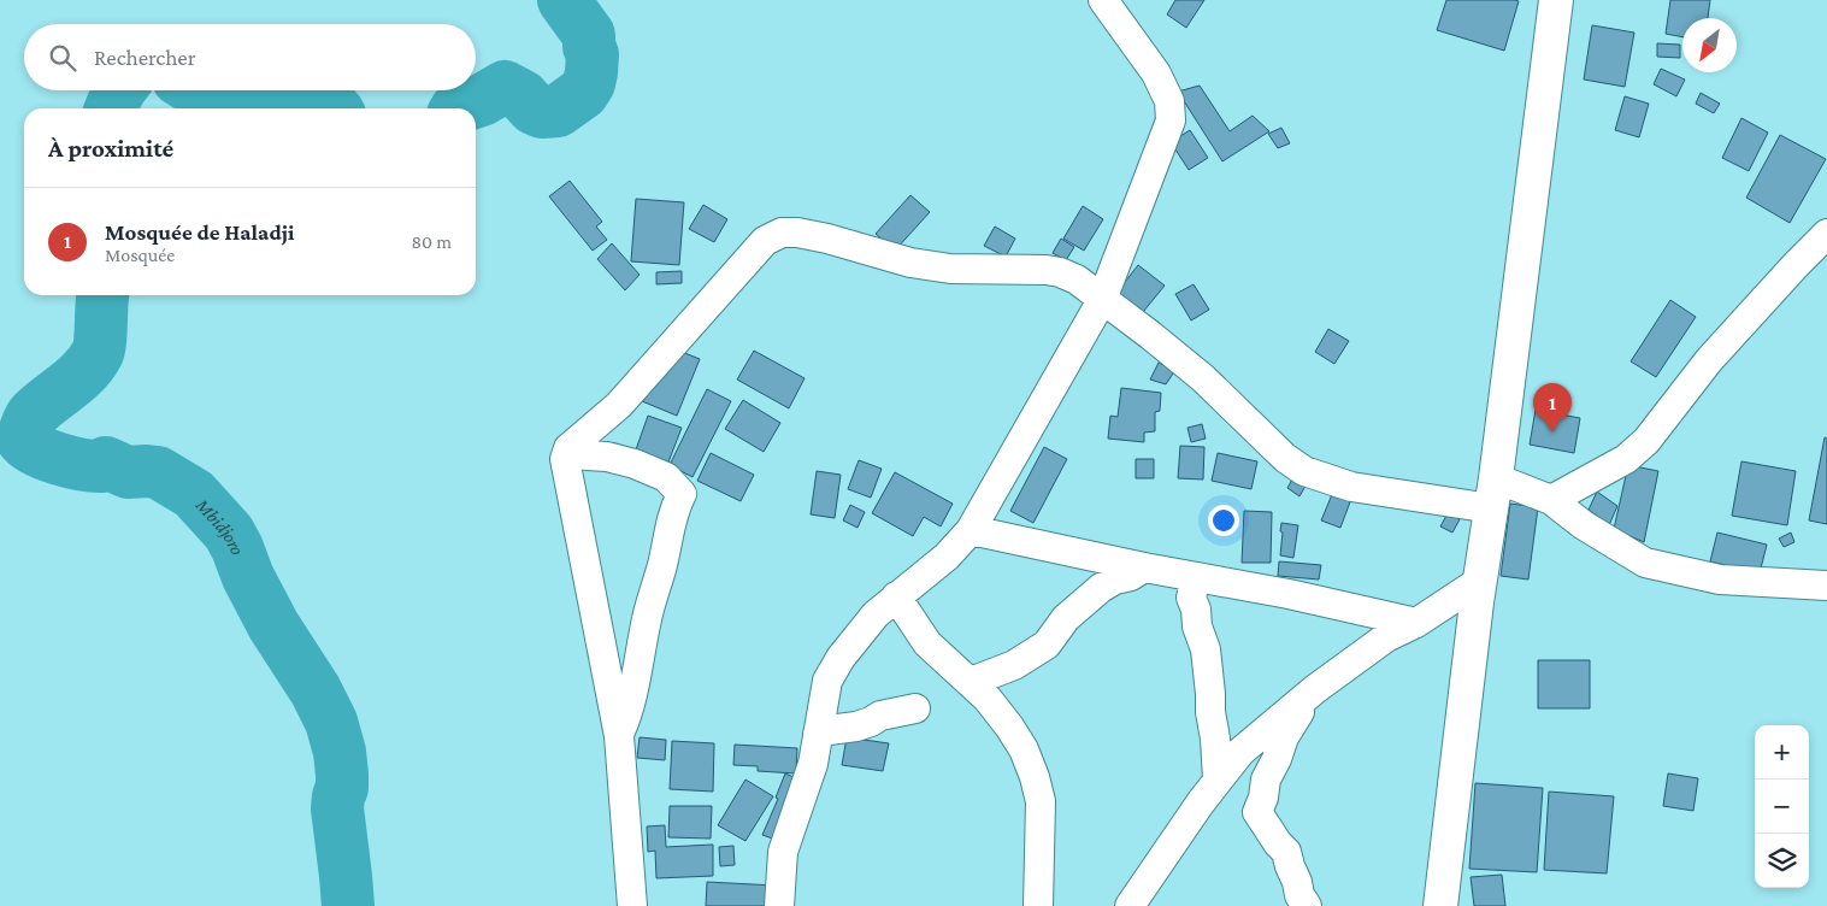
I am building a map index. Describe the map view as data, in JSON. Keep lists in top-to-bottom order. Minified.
{"water":["Mbidjoro"],"north":"bottom left","page":{"search":"Rechercher","heading":"À proximité","list":[{"mark":"1","name":"Mosquée de Haladji","note":"Mosquée","value":"80 m"}],"pins":"1","map_buttons":["+","−"]}}
